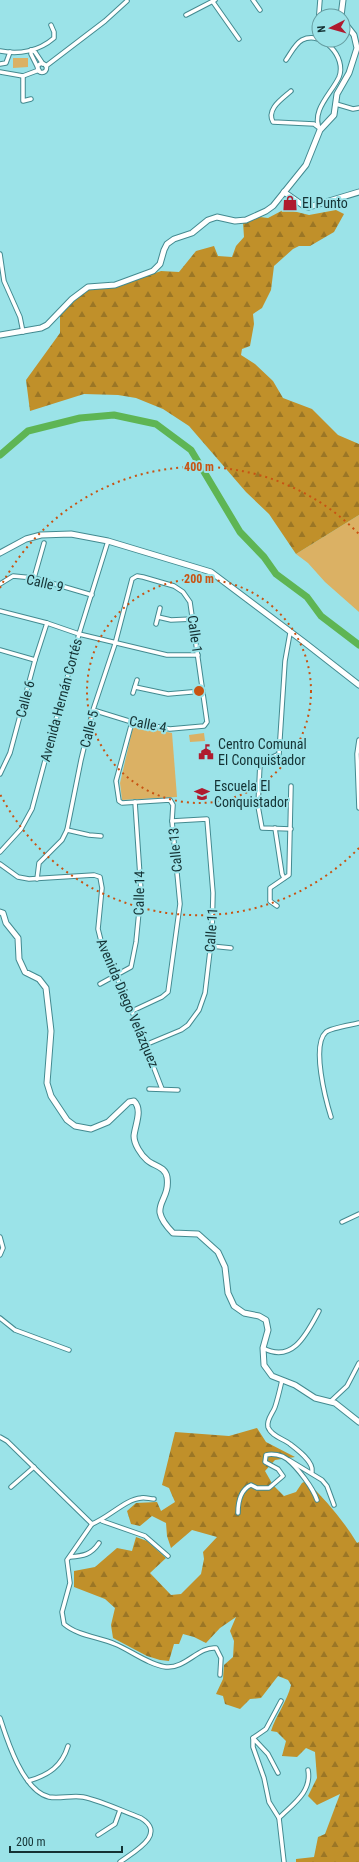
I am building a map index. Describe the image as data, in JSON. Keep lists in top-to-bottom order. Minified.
{"streets":{"street":["Calle 9","Calle 1","Calle 6","Avenida Hernán Cortés","Calle 4","Calle 5","Calle 13","Calle 14","Calle 11","Avenida Diego Velázquez"]},"crossings":[["Calle 9","Avenida Hernán Cortés"],["Calle 1","Calle 4"],["Calle 1","Calle 5"],["Calle 4","Calle 5"],["Calle 4","Calle 13"],["Calle 5","Avenida Diego Velázquez"],["Calle 13","Calle 14"],["Calle 13","Calle 11"],["Calle 13","Avenida Diego Velázquez"],["Calle 14","Avenida Diego Velázquez"],["Calle 11","Avenida Diego Velázquez"]],"places":{"shop":["El Punto"],"public building":["Centro Comunal El Conquistador"],"school or university":["Escuela El Conquistador"]},"scale_bar":"200 m","north":"left","rings":["400 m","200 m"]}
